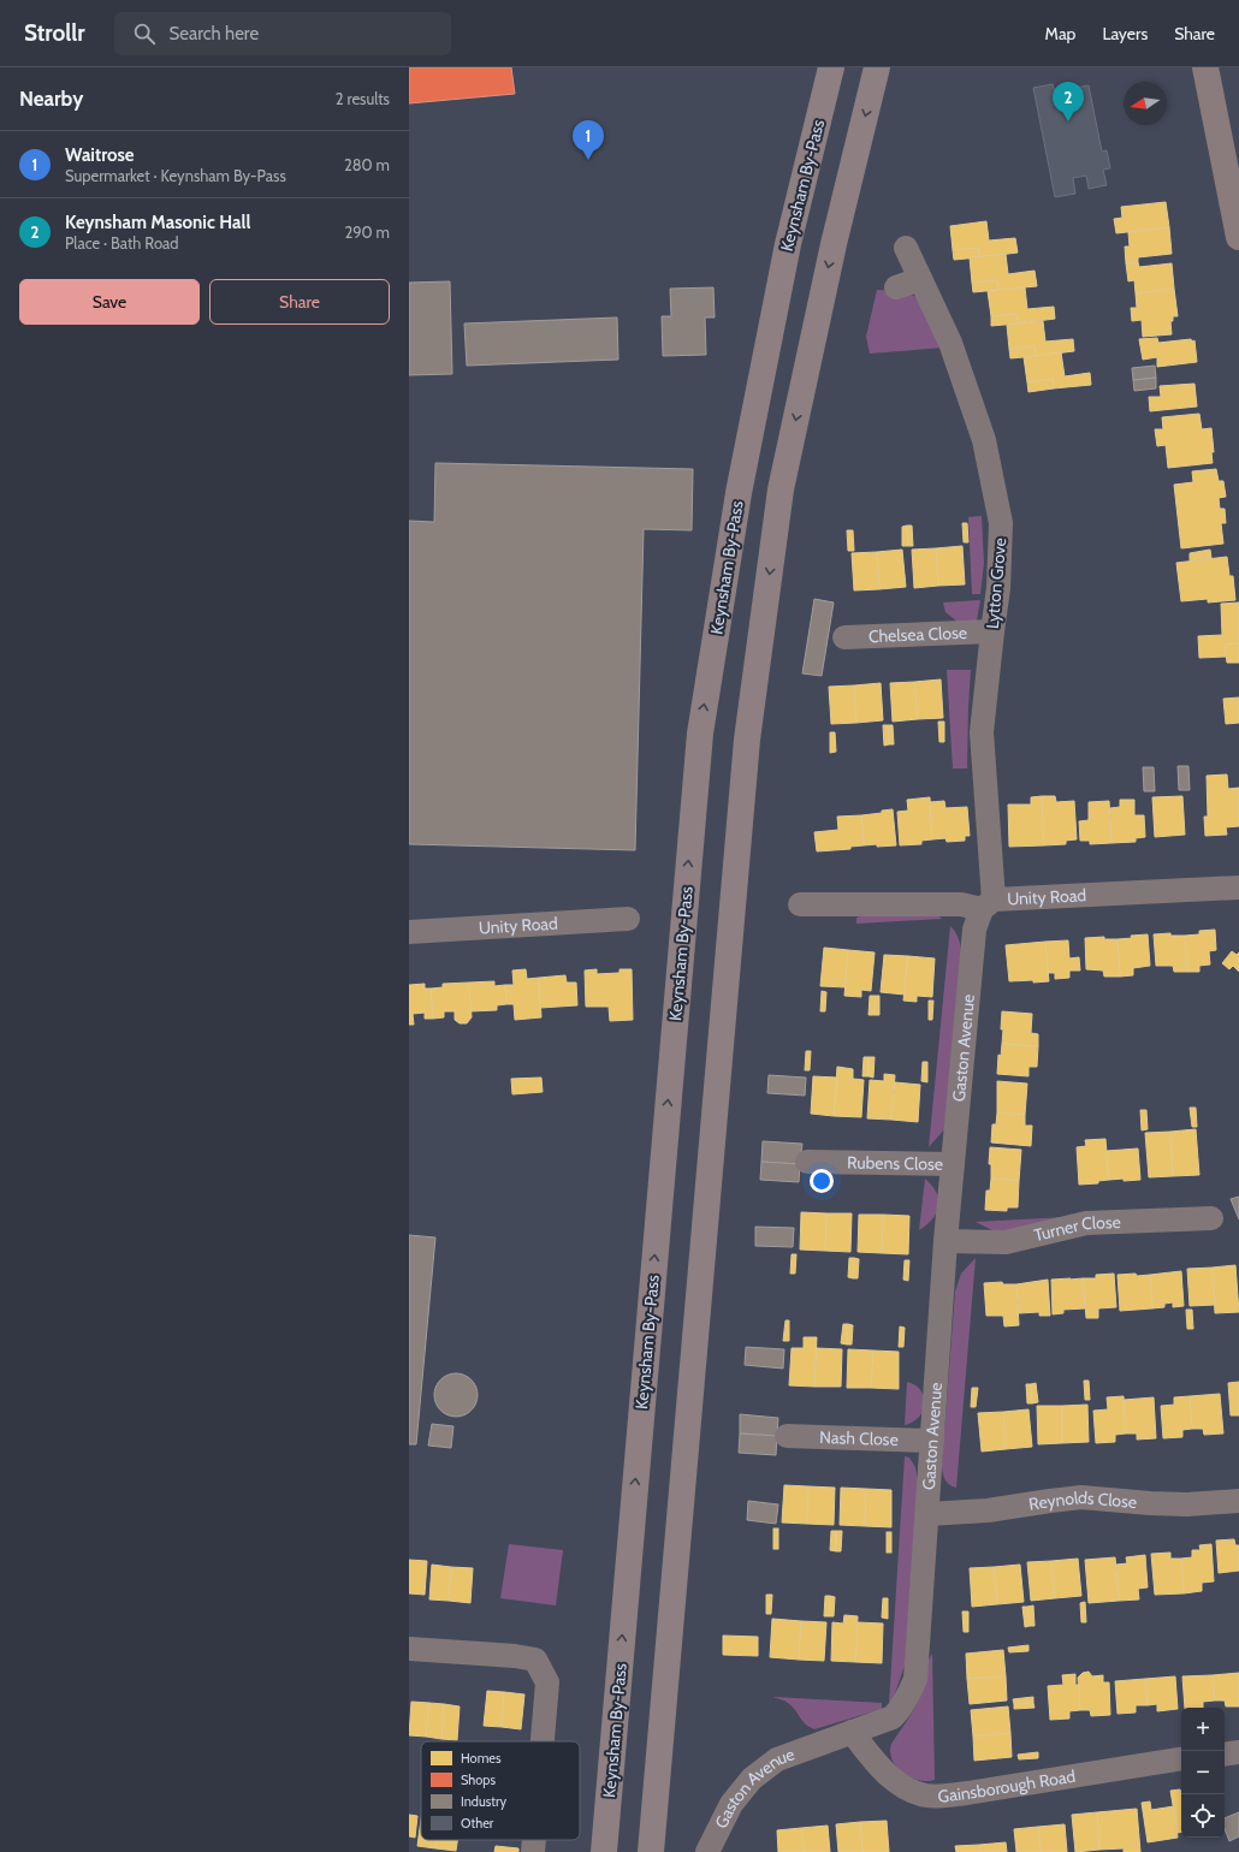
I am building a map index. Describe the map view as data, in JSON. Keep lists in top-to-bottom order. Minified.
{"streets":{"highway":["Keynsham By-Pass"],"street":["Lytton Grove","Chelsea Close","Unity Road","Gaston Avenue","Rubens Close","Turner Close","Nash Close","Reynolds Close","Gainsborough Road"]},"crossings":[["Lytton Grove","Chelsea Close"],["Lytton Grove","Unity Road"],["Lytton Grove","Gaston Avenue"],["Unity Road","Gaston Avenue"],["Gaston Avenue","Rubens Close"],["Gaston Avenue","Turner Close"],["Gaston Avenue","Nash Close"],["Gaston Avenue","Reynolds Close"],["Gaston Avenue","Gainsborough Road"]],"legend":["Homes","Shops","Industry","Other"],"north":"left","page":{"header":"Strollr","search":"Search here","nav":["Map","Layers","Share"],"heading":["Nearby","2 results"],"pins":["2","1"],"list":[{"mark":"1","name":"Waitrose","note":"Supermarket · Keynsham By-Pass","value":"280 m"},{"mark":"2","name":"Keynsham Masonic Hall","note":"Place · Bath Road","value":"290 m"}],"buttons":["Save","Share"],"map_buttons":["+","−"]}}
